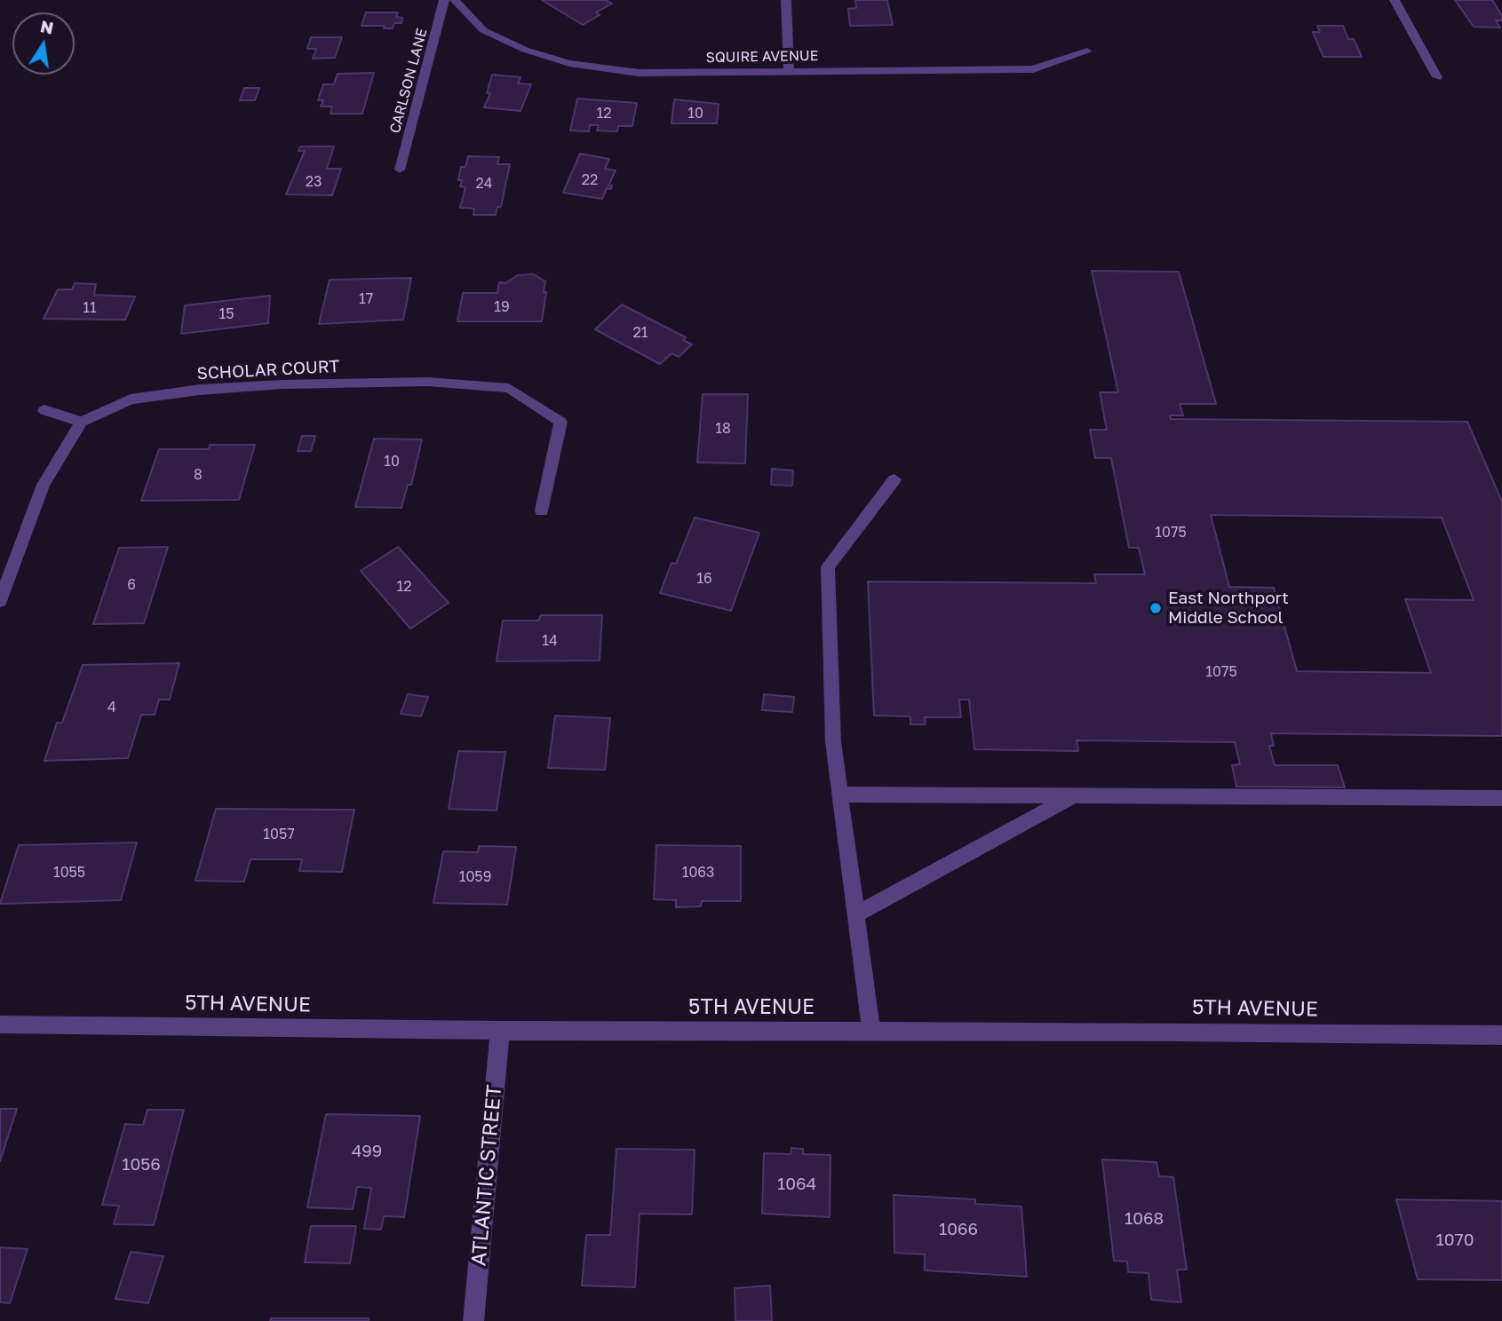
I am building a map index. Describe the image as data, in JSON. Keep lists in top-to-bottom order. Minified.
{"streets":{"street":["SQUIRE AVENUE","CARLSON LANE","SCHOLAR COURT","5TH AVENUE","ATLANTIC STREET"]},"crossings":[["5TH AVENUE","ATLANTIC STREET"]],"places":["East Northport Middle School"],"house_numbers":["12","10","22","23","24","17","19","11","15","21","18","10","8","1075","16","6","12","14","1075","4","1057","1055","1063","1059","499","1056","1064","1068","1066","1070"],"north":"top"}
